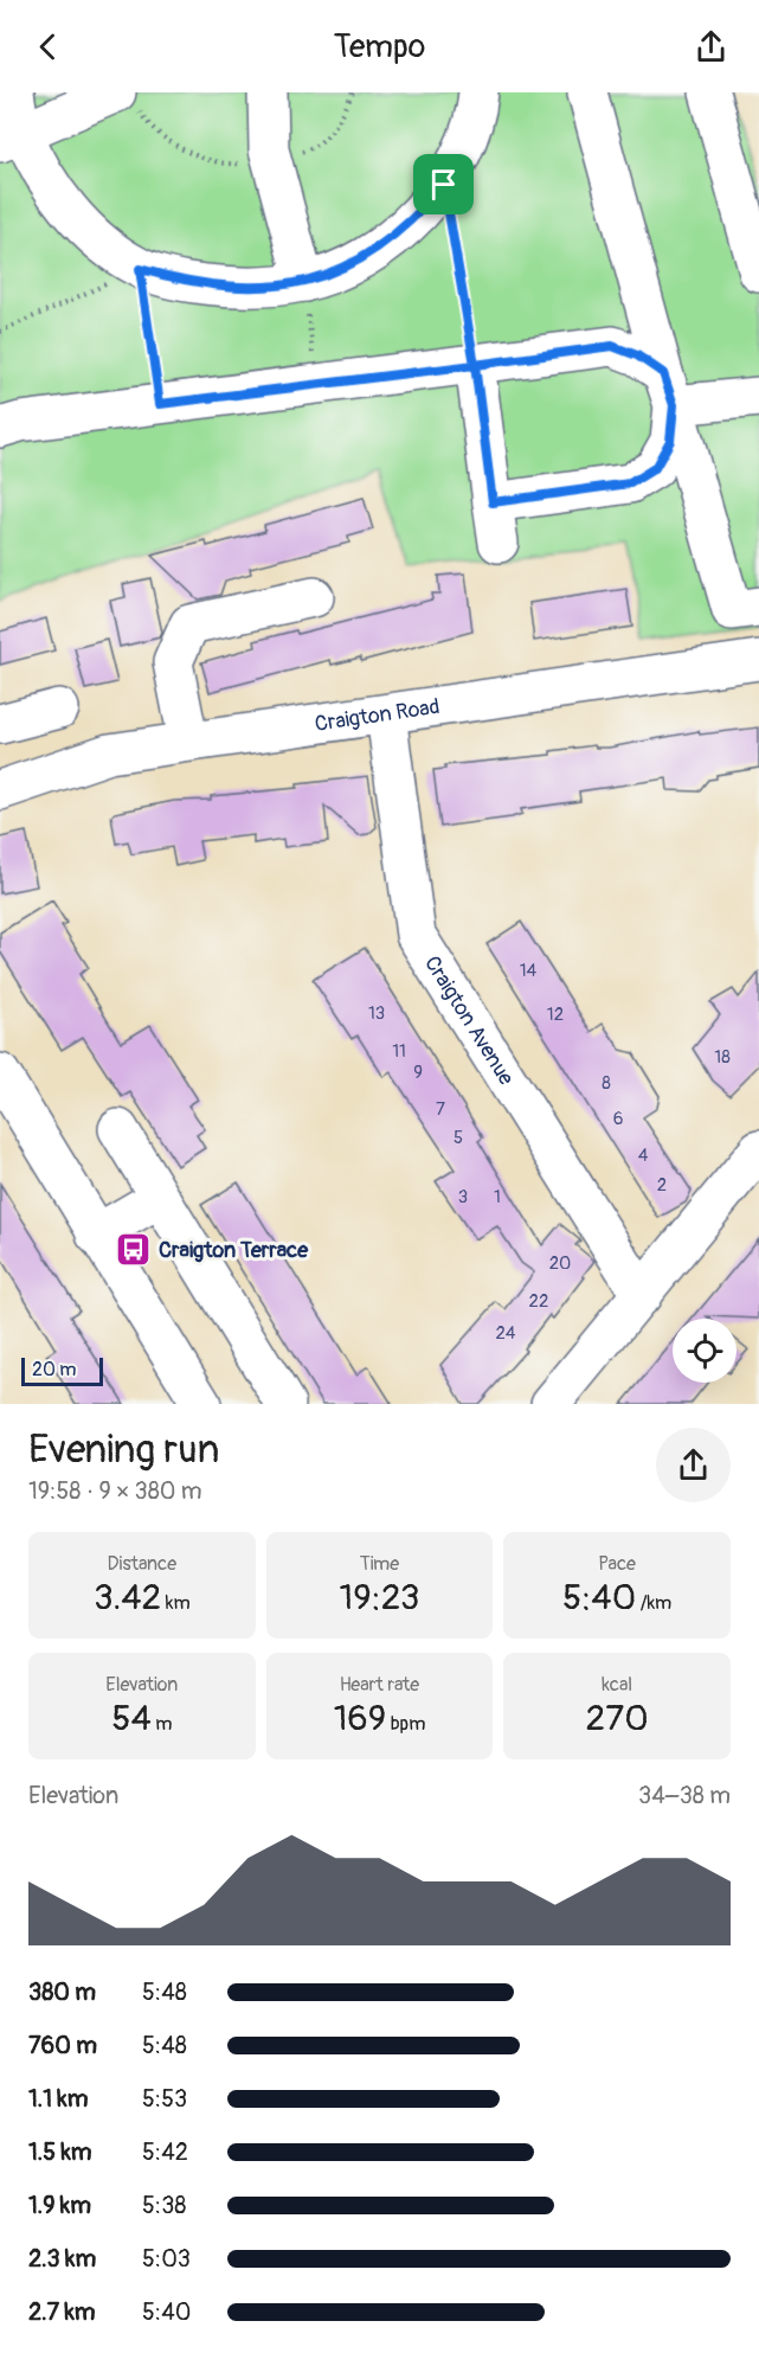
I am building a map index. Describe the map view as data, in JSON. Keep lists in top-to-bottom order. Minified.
{"streets":{"street":["Craigton Road","Craigton Avenue"]},"crossings":[["Craigton Road","Craigton Avenue"]],"places":{"bus stop":["Craigton Terrace"]},"house_numbers":["14","13","12","11","18","9","8","7","6","5","4","2","3","1","20","22","24"],"scale_bar":"20 m","page":{"header":"Tempo","scale":"20 m","heading":["Evening run","19:58 · 9 × 380 m"],"stats":[["Distance","3.42 km"],["Time","19:23"],["Pace","5:40 /km"],["Elevation","54 m"],["Heart rate","169 bpm"],["kcal","270"]],"chart":["Elevation","34–38 m"],"list":[{"name":"380 m","note":"5:48"},{"name":"760 m","note":"5:48"},{"name":"1.1 km","note":"5:53"},{"name":"1.5 km","note":"5:42"},{"name":"1.9 km","note":"5:38"},{"name":"2.3 km","note":"5:03"},{"name":"2.7 km","note":"5:40"}]}}
